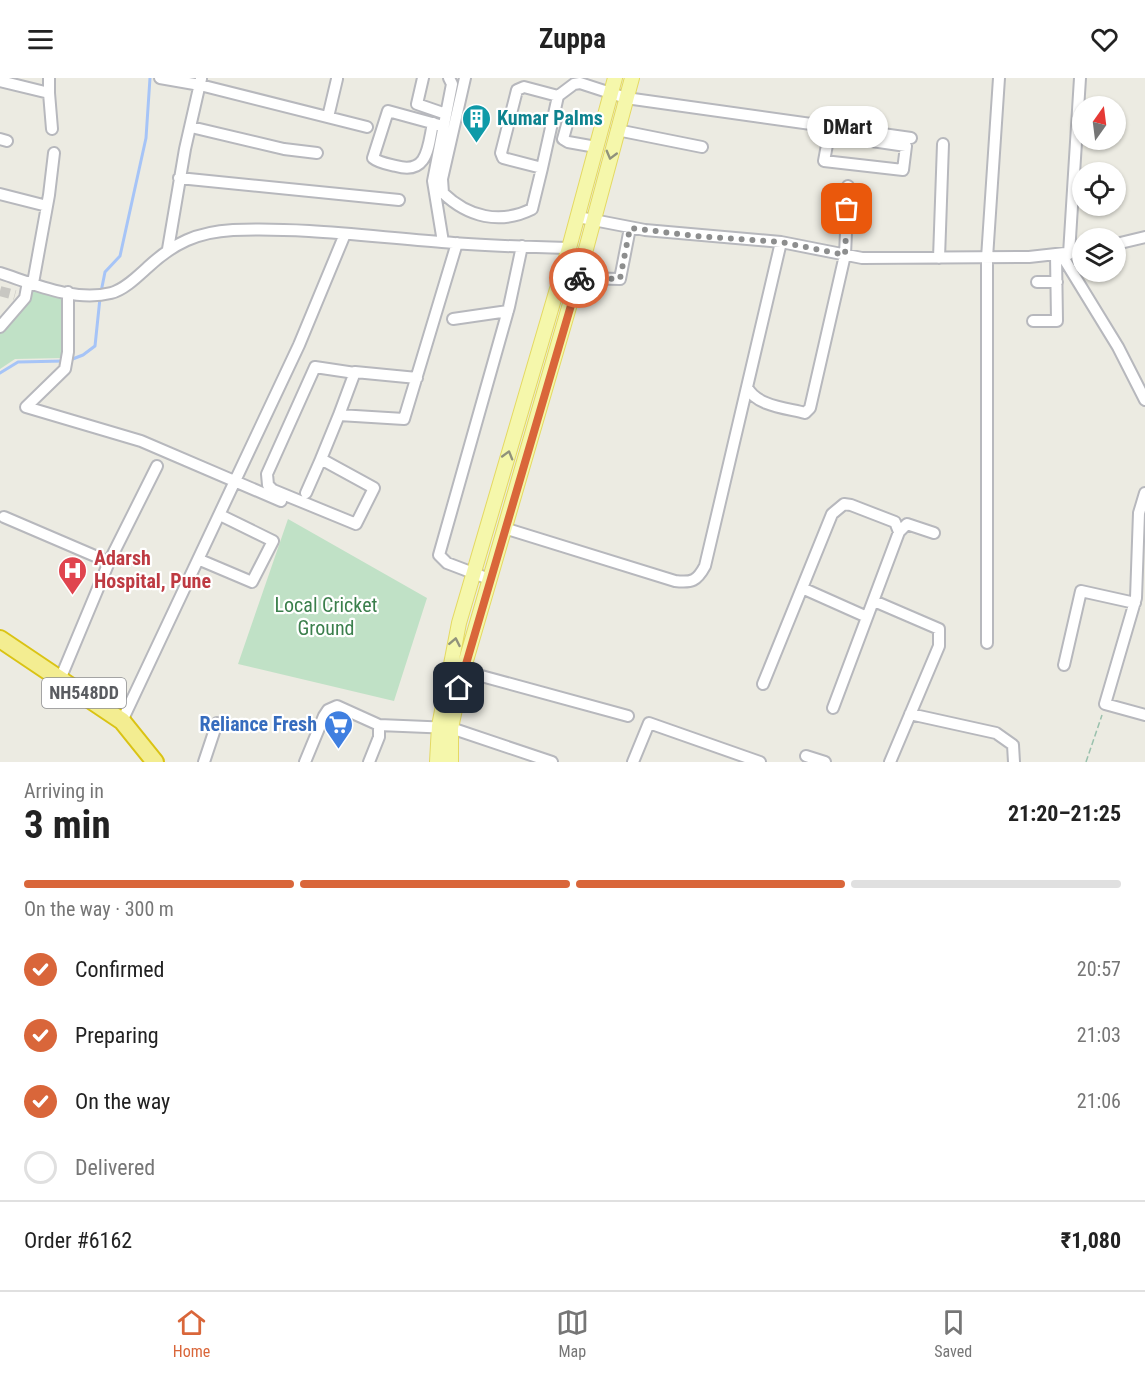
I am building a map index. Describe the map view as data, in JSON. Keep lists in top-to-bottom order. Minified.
{"streets":{"highway":["NH548DD"]},"parks":["Local Cricket Ground"],"places":{"building":["Kumar Palms"],"other":["DMart"],"hospital":["Adarsh Hospital, Pune"],"supermarket":["Reliance Fresh"]},"north":"top","page":{"header":"Zuppa","bubble":"DMart","heading":["3 min","Arriving in","21:20–21:25"],"panel":["Order #6162","₹1,080"],"bar":"On the way · 300 m","list":[["Confirmed","20:57"],["Preparing","21:03"],["On the way","21:06"],"Delivered"],"tabs":["Home","Map","Saved"]}}
